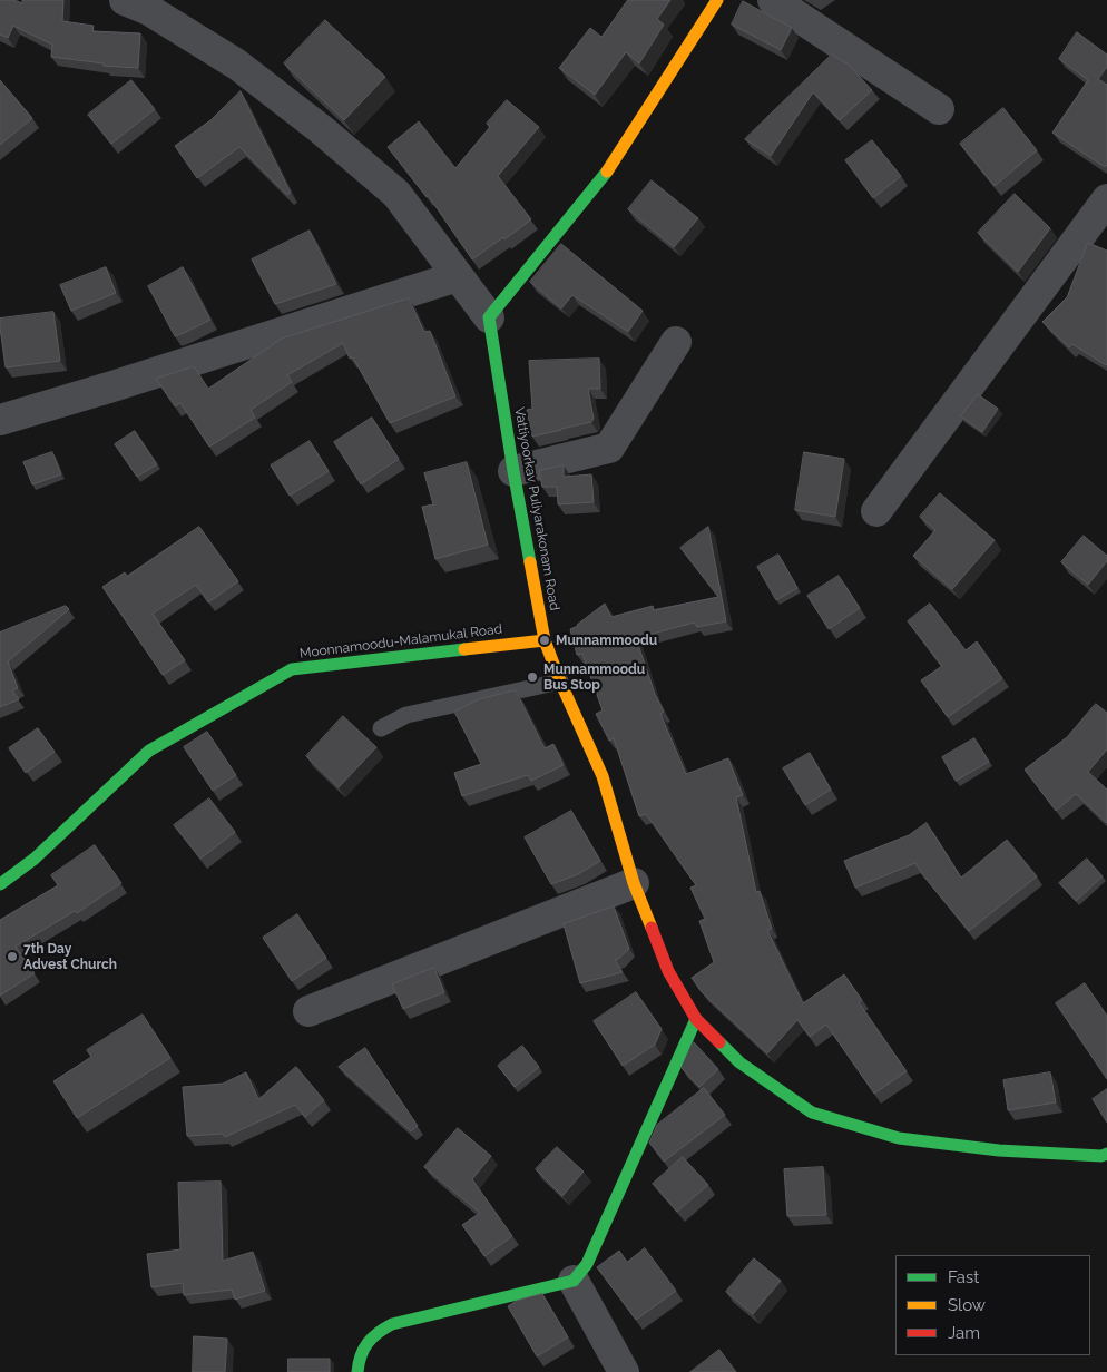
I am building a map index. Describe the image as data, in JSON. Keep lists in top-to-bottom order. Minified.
{"streets":{"main road":["Vattiyoorkav Puliyarakonam Road","Moonnamoodu-Malamukal Road"]},"crossings":[["Vattiyoorkav Puliyarakonam Road","Moonnamoodu-Malamukal Road"]],"places":["Munnammoodu","Munnammoodu Bus Stop","7th Day Advest Church"],"legend":["Fast","Slow","Jam"]}
